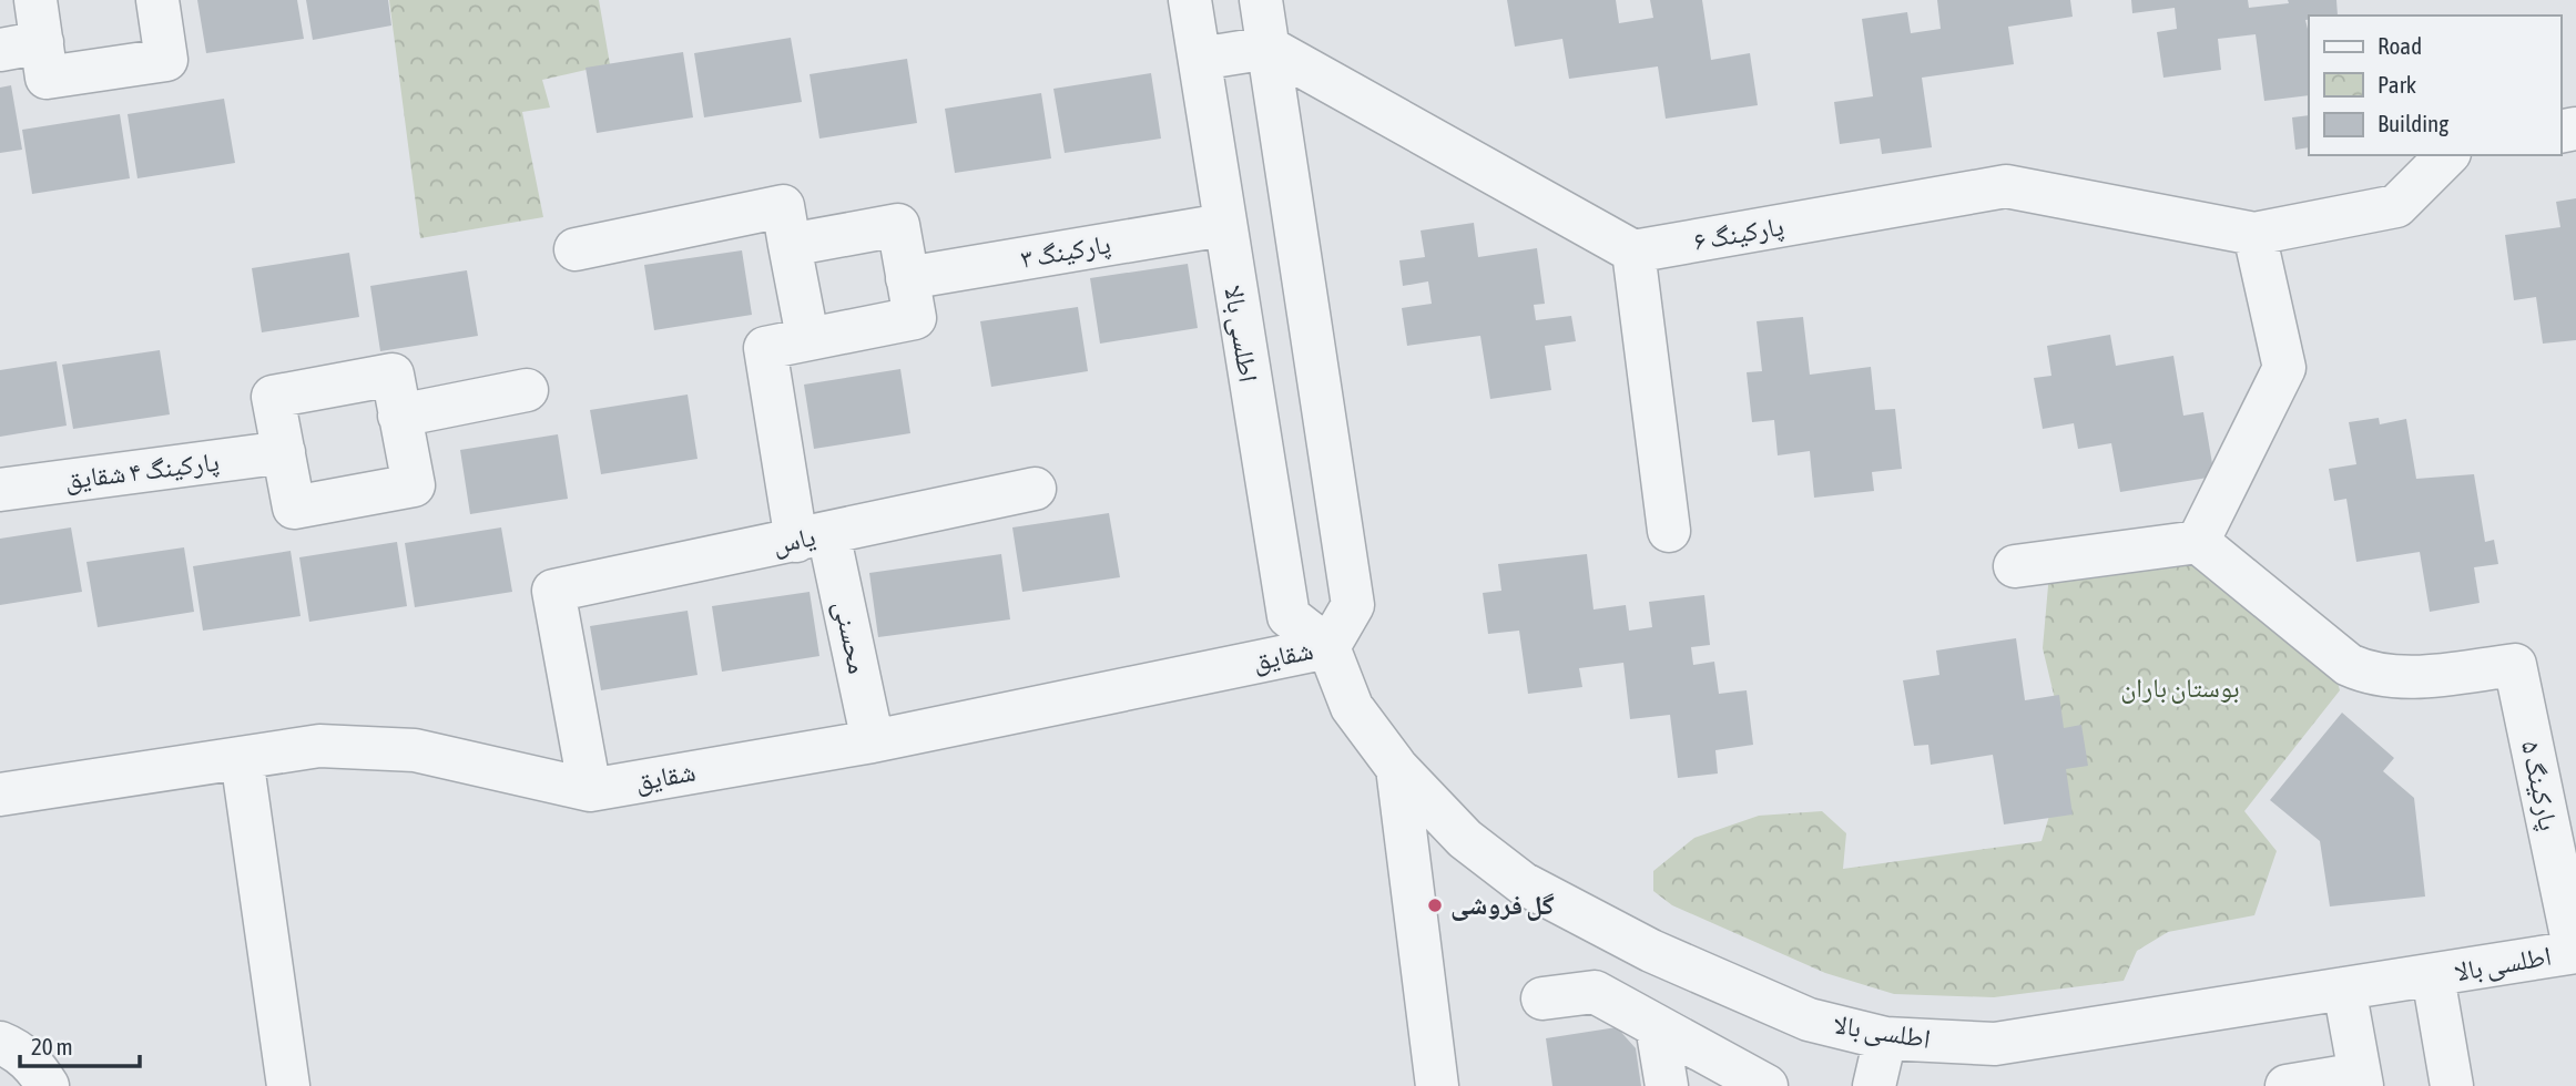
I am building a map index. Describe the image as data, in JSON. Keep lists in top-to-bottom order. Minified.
{"streets":{"street":["پارکینگ ۶","پارکینگ ۳","اطلسی بالا","پارکینگ ۴ شقایق","یاس","محسنی","شقایق","پارکینگ ۵"]},"crossings":[["پارکینگ ۳","اطلسی بالا"],["اطلسی بالا","شقایق"],["اطلسی بالا","پارکینگ ۵"],["یاس","محسنی"],["یاس","شقایق"],["محسنی","شقایق"]],"parks":["بوستان باران"],"places":["گل فروشی"],"legend":["Road","Park","Building"],"scale_bar":"20 m"}
